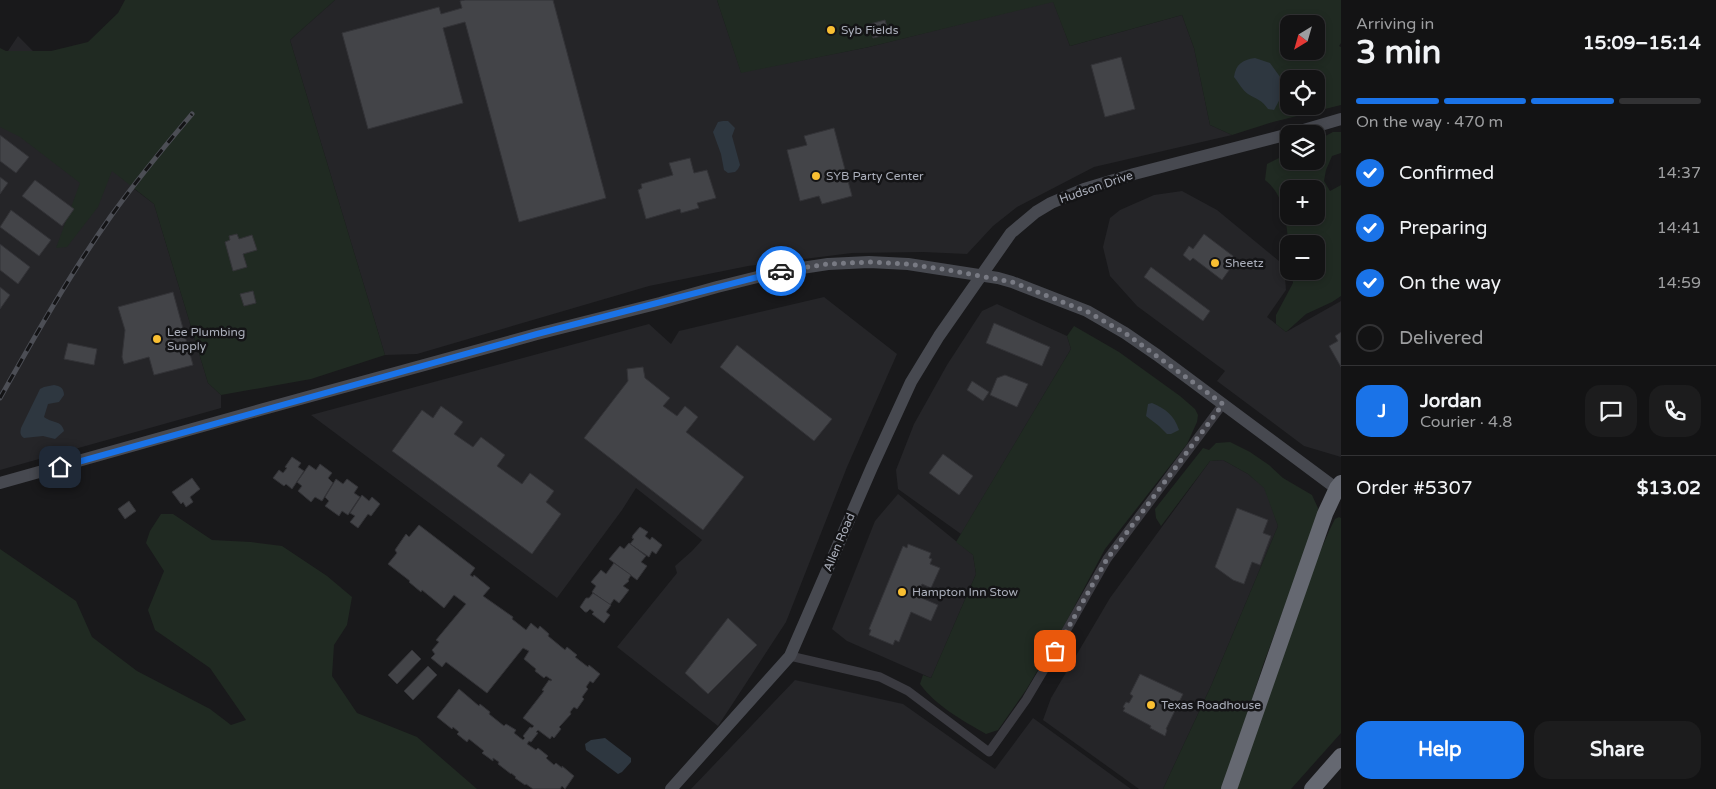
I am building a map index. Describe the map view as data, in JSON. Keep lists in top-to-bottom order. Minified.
{"streets":{"main road":["Hudson Drive","Allen Road"]},"crossings":[["Hudson Drive","Allen Road"]],"places":["Syb Fields","SYB Party Center","Sheetz","Lee Plumbing Supply","Hampton Inn Stow","Texas Roadhouse"],"north":"bottom left","page":{"heading":["3 min","Arriving in","15:09–15:14"],"panel":["Jordan","Courier · 4.8","Order #5307","$13.02"],"map_buttons":["+","−"],"bar":"On the way · 470 m","list":[["Confirmed","14:37"],["Preparing","14:41"],["On the way","14:59"],"Delivered"],"round":"J","buttons":["Help","Share"]}}
